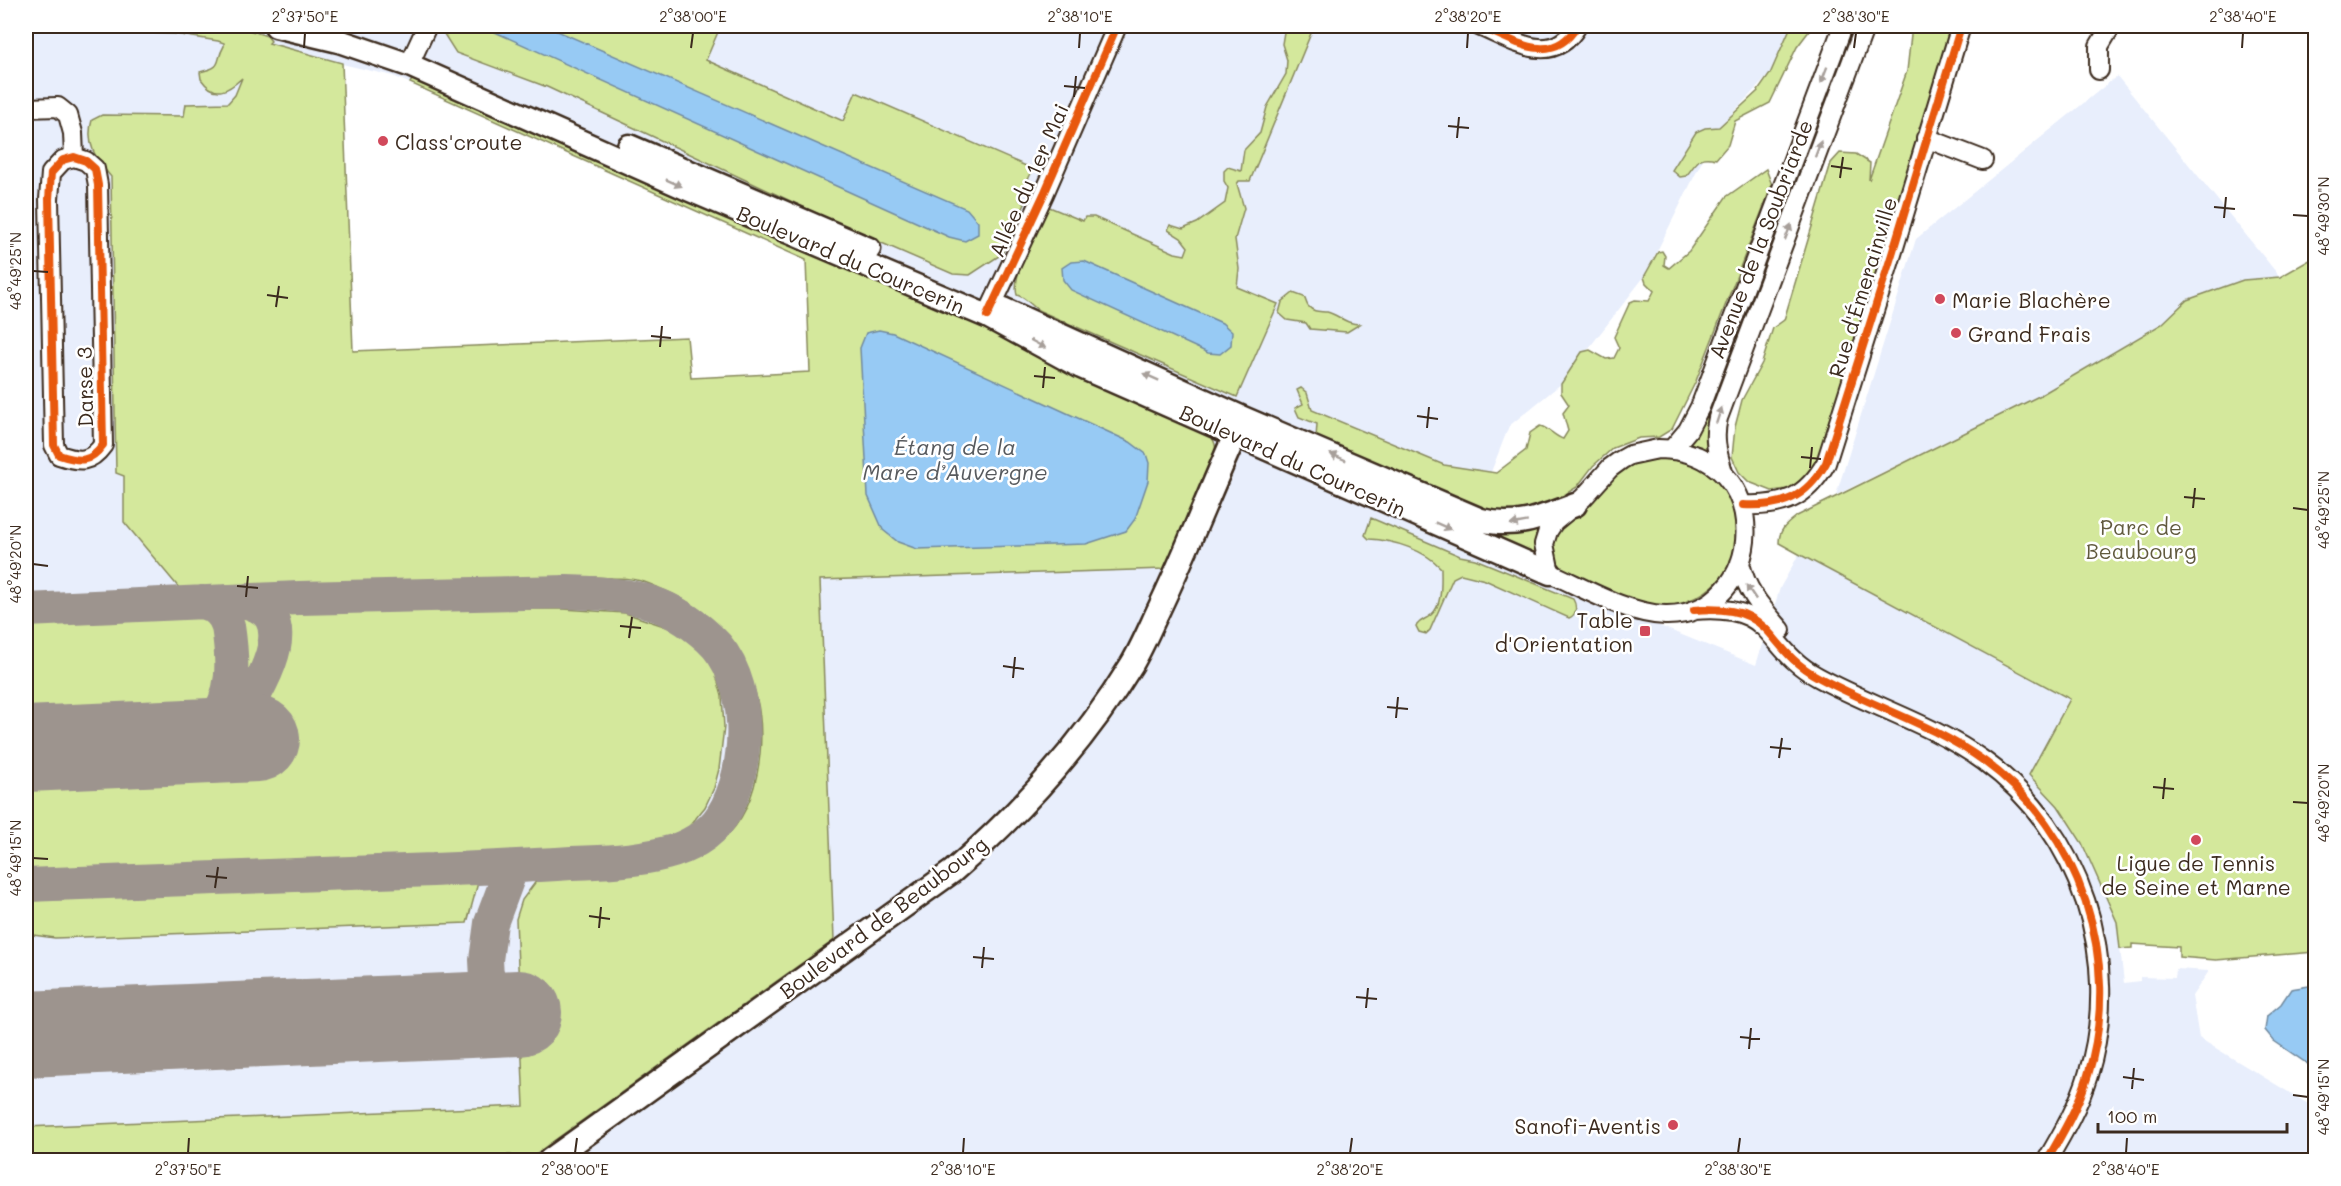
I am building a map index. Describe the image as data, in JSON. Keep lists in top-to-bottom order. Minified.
{"streets":{"main road":["Boulevard du Courcerin","Boulevard de Beaubourg"],"street":["Allée du 1er Mai","Avenue de la Soubriarde","Rue d'Émerainville","Darse 3"]},"crossings":[["Allée du 1er Mai","Boulevard du Courcerin"],["Avenue de la Soubriarde","Boulevard du Courcerin"],["Avenue de la Soubriarde","Rue d'Émerainville"],["Boulevard du Courcerin","Rue d'Émerainville"],["Boulevard du Courcerin","Boulevard de Beaubourg"]],"water":["Étang de la Mare d’Auvergne"],"parks":["Parc de Beaubourg"],"places":{"other":["Class'croute","Marie Blachère","Grand Frais","Ligue de Tennis de Seine et Marne","Sanofi-Aventis"],"transit":["Table d'Orientation"]},"scale_bar":"100 m","coordinates":["2°37'50\"E","2°38'00\"E","2°38'10\"E","2°38'20\"E","2°38'30\"E","2°38'40\"E","48°49'30\"N","48°49'25\"N","48°49'20\"N","48°49'15\"N"]}
